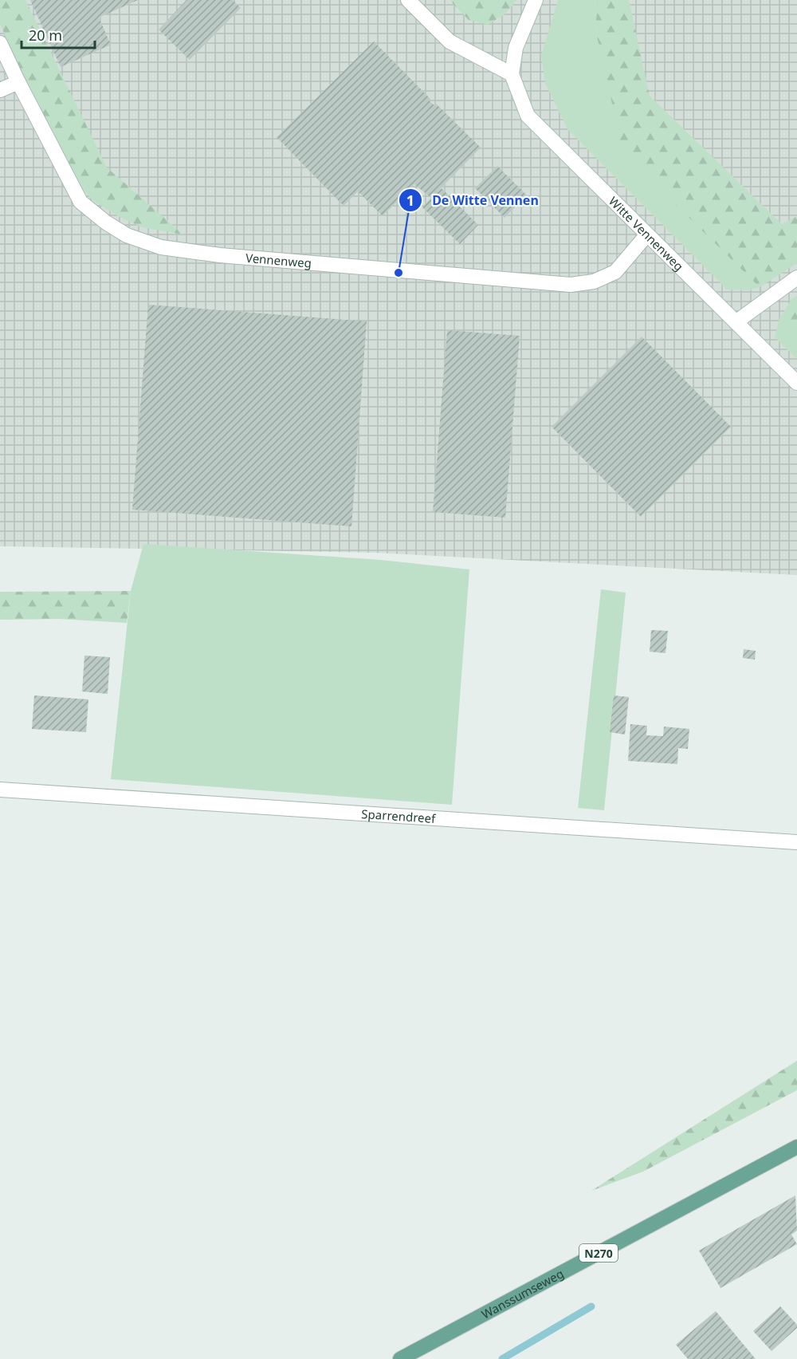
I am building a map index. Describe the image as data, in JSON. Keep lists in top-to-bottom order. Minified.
{"streets":{"main road":["N270","Wanssumseweg"],"street":["Witte Vennenweg","Vennenweg","Sparrendreef"]},"crossings":[["Witte Vennenweg","Vennenweg"]],"places":["De Witte Vennen"],"scale_bar":"20 m"}
